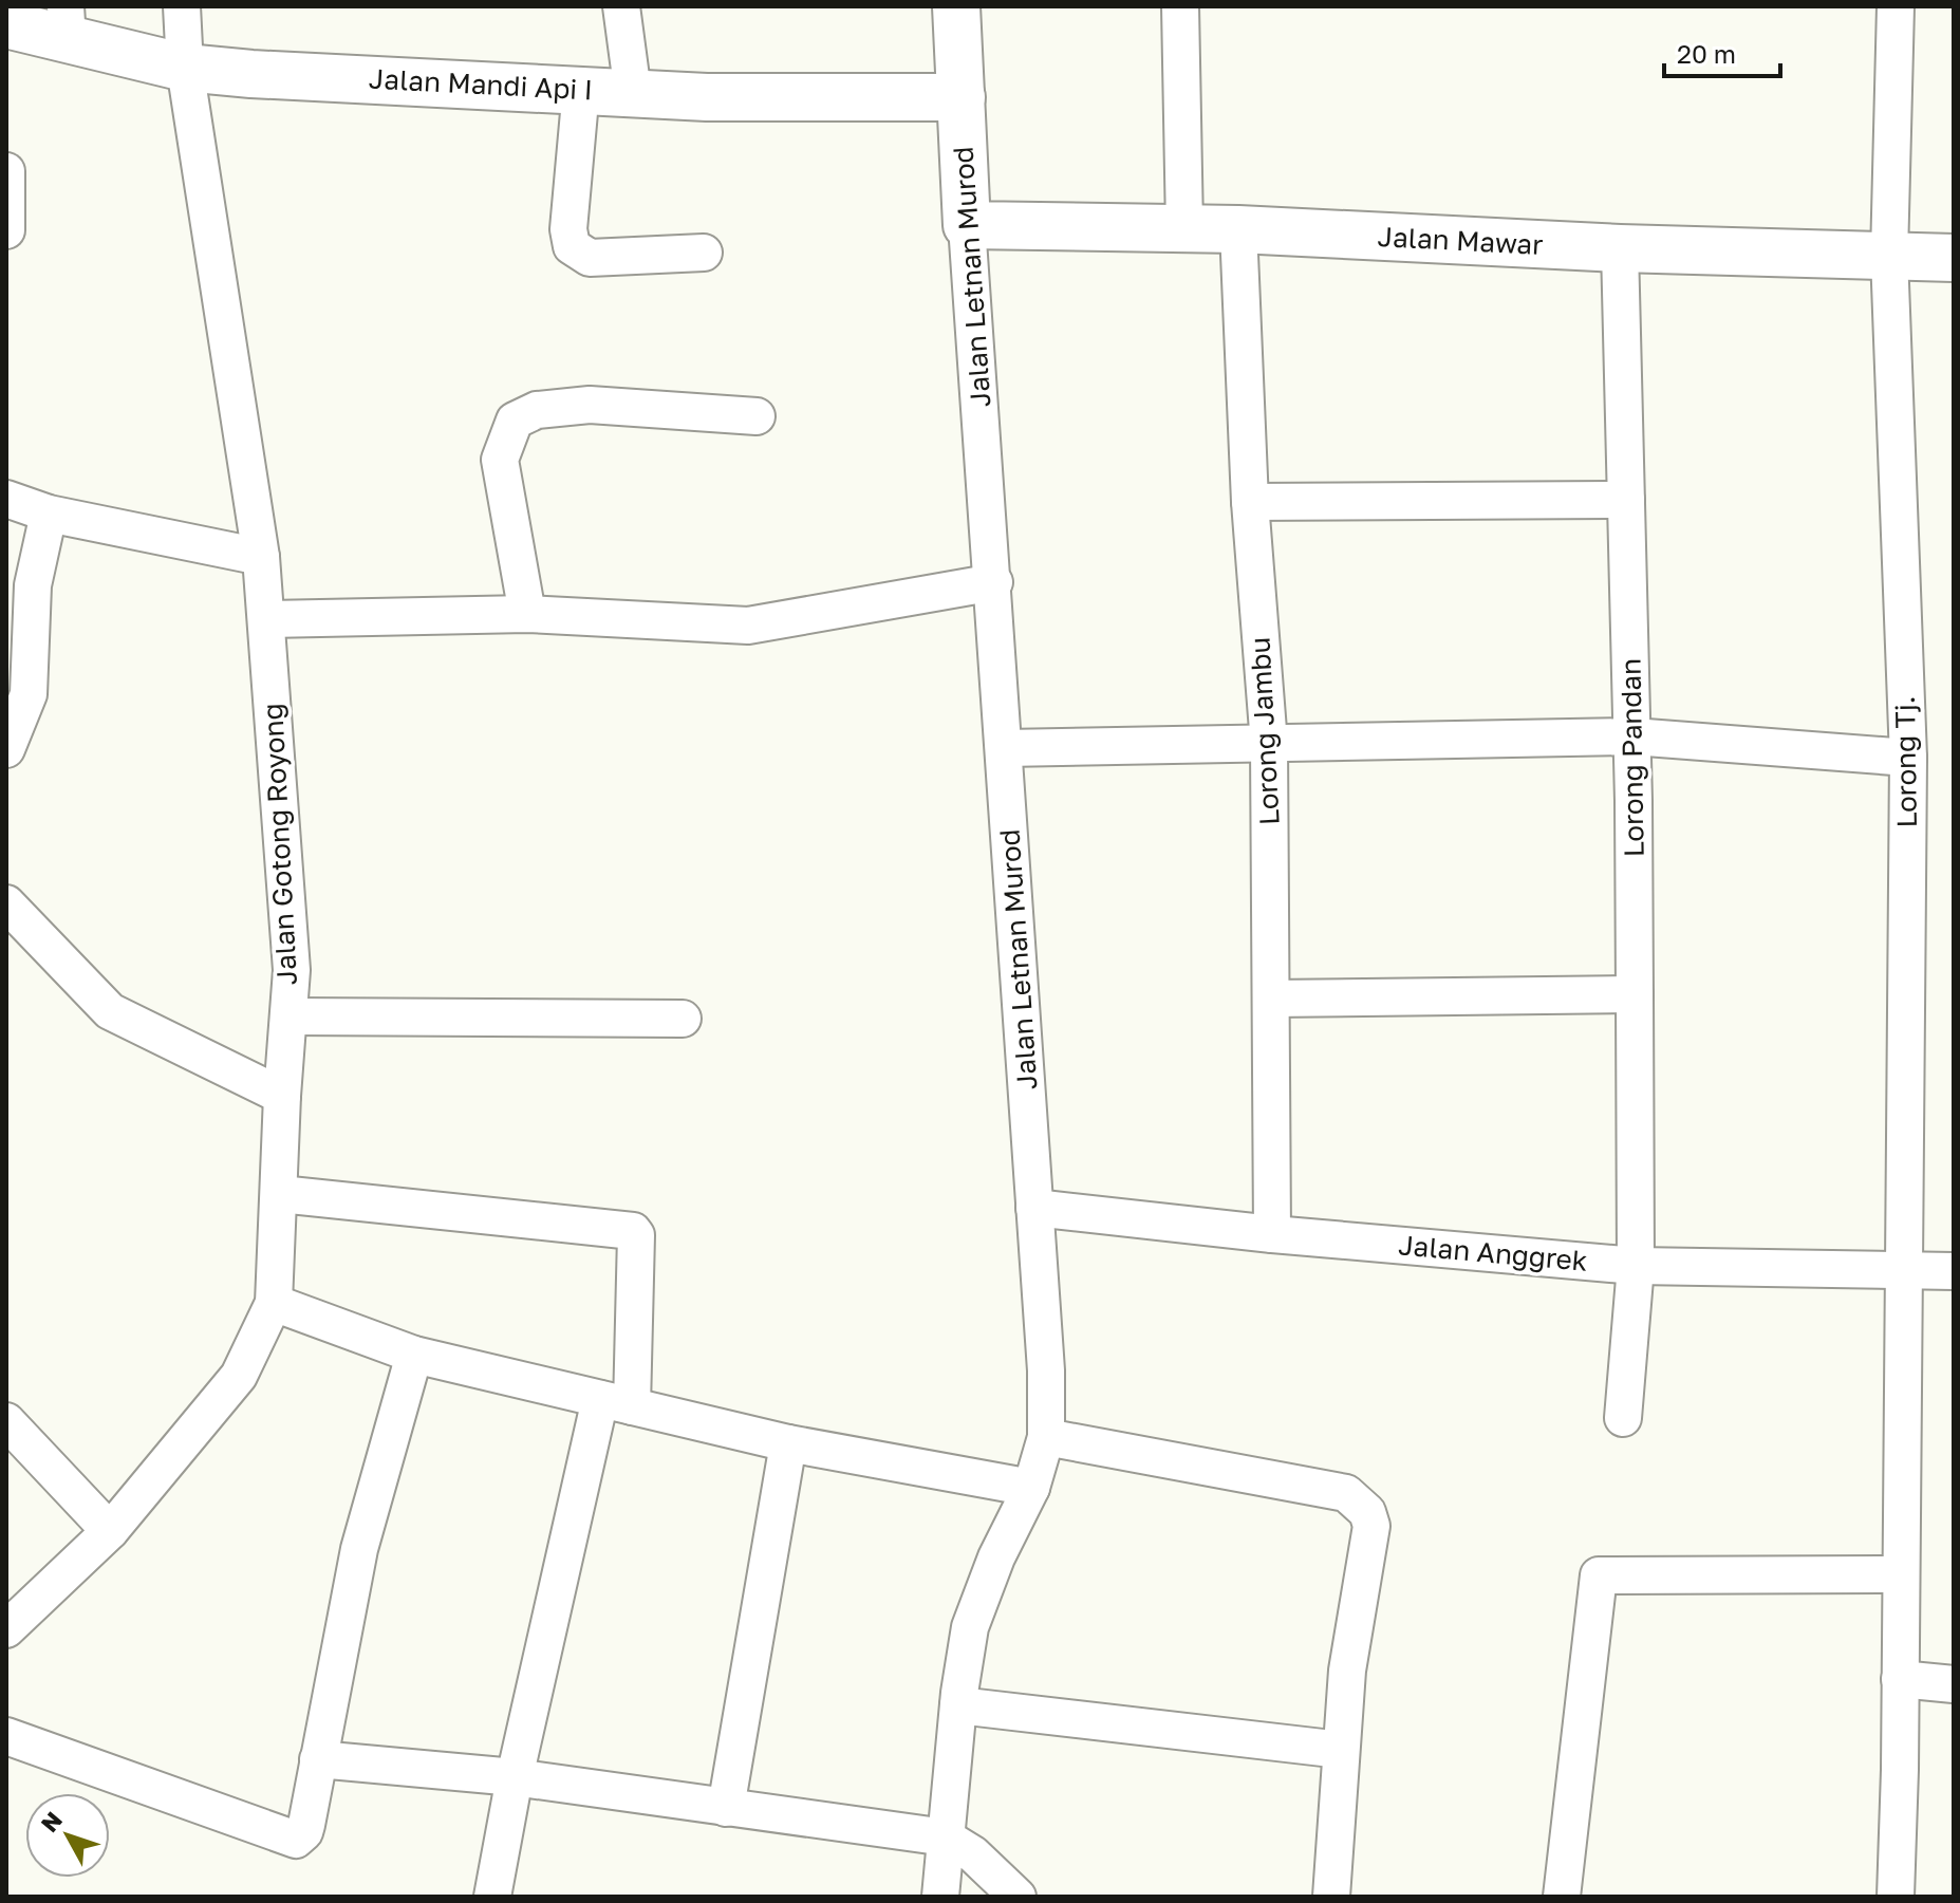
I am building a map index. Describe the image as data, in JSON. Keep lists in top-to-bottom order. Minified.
{"streets":{"street":["Jalan Mandi Api I","Jalan Mawar","Jalan Letnan Murod","Lorong Jambu","Lorong Pandan","Lorong Tj.","Jalan Gotong Royong","Jalan Anggrek"]},"crossings":[["Jalan Mandi Api I","Jalan Letnan Murod"],["Jalan Mandi Api I","Jalan Gotong Royong"],["Jalan Mawar","Jalan Letnan Murod"],["Jalan Mawar","Lorong Jambu"],["Jalan Mawar","Lorong Pandan"],["Jalan Mawar","Lorong Tj."],["Jalan Letnan Murod","Jalan Anggrek"],["Lorong Jambu","Jalan Anggrek"],["Lorong Pandan","Jalan Anggrek"],["Lorong Tj.","Jalan Anggrek"]],"scale_bar":"20 m","north":"top left"}
